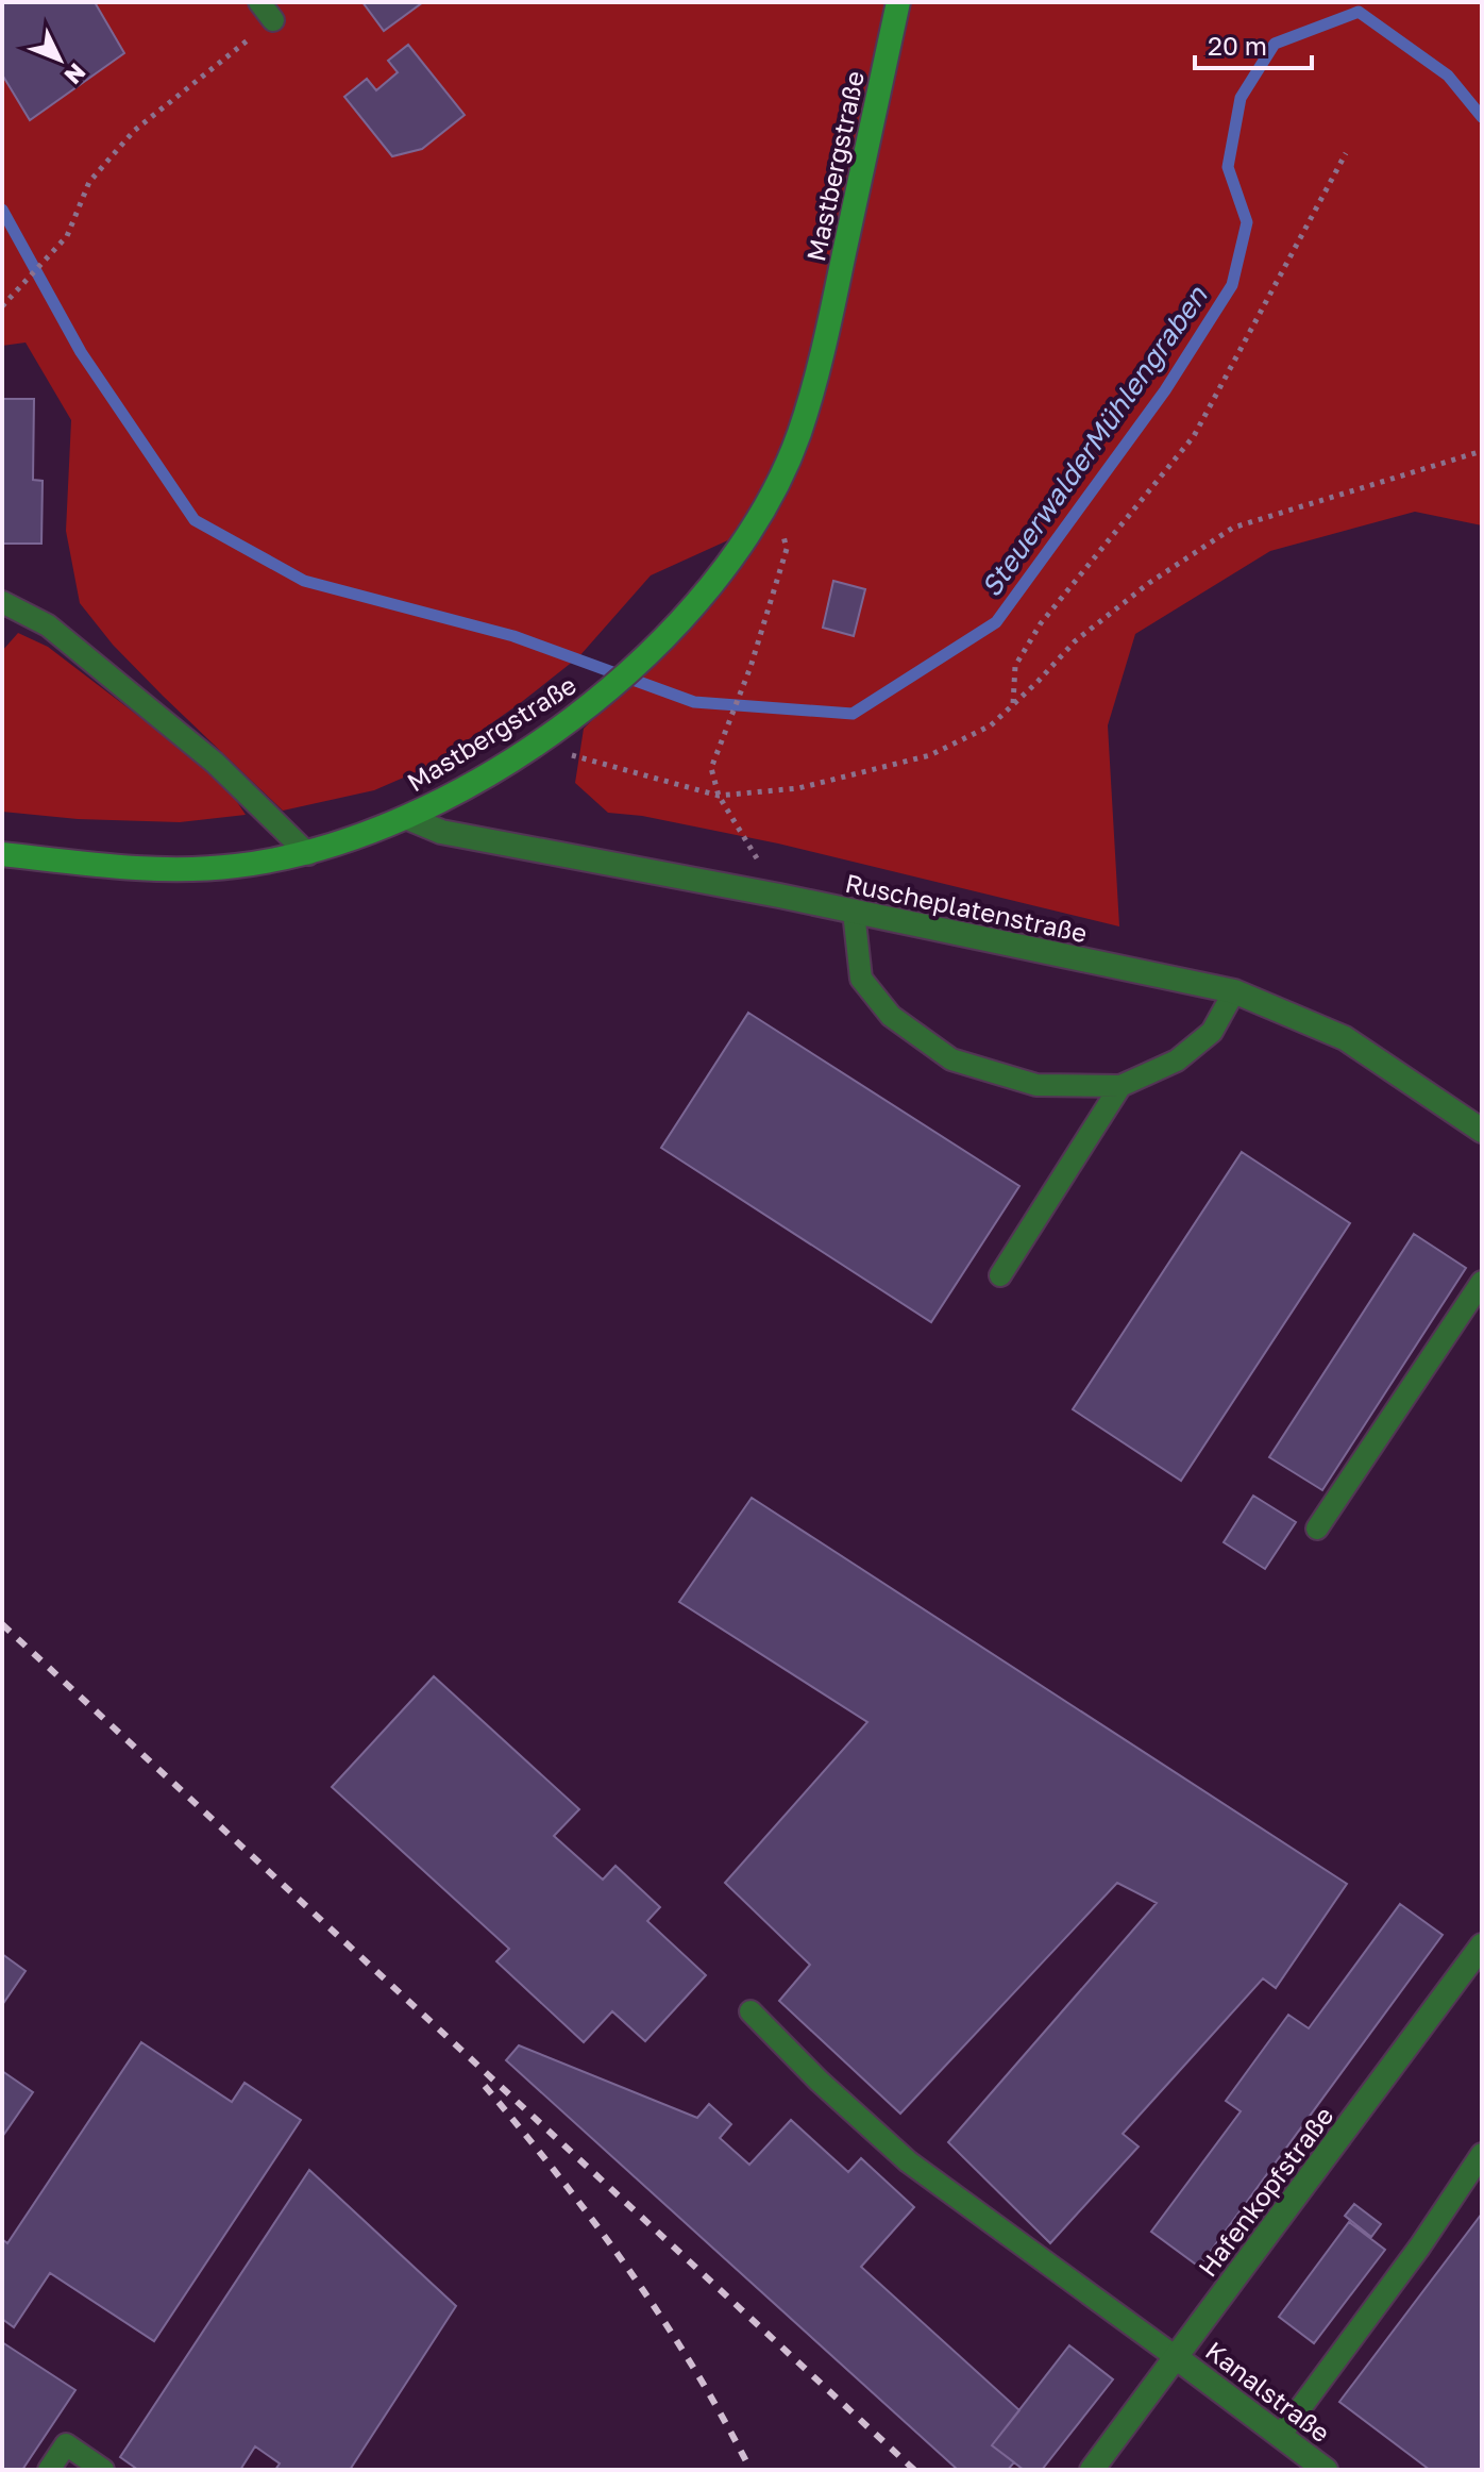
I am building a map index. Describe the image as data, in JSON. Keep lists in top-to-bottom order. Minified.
{"streets":{"main road":["Mastbergstraße"],"street":["Ruscheplatenstraße","Hafenkopfstraße","Kanalstraße"]},"crossings":[["Mastbergstraße","Ruscheplatenstraße"],["Hafenkopfstraße","Kanalstraße"]],"water":["SteuerwalderMühlengraben"],"scale_bar":"20 m","north":"bottom right"}
